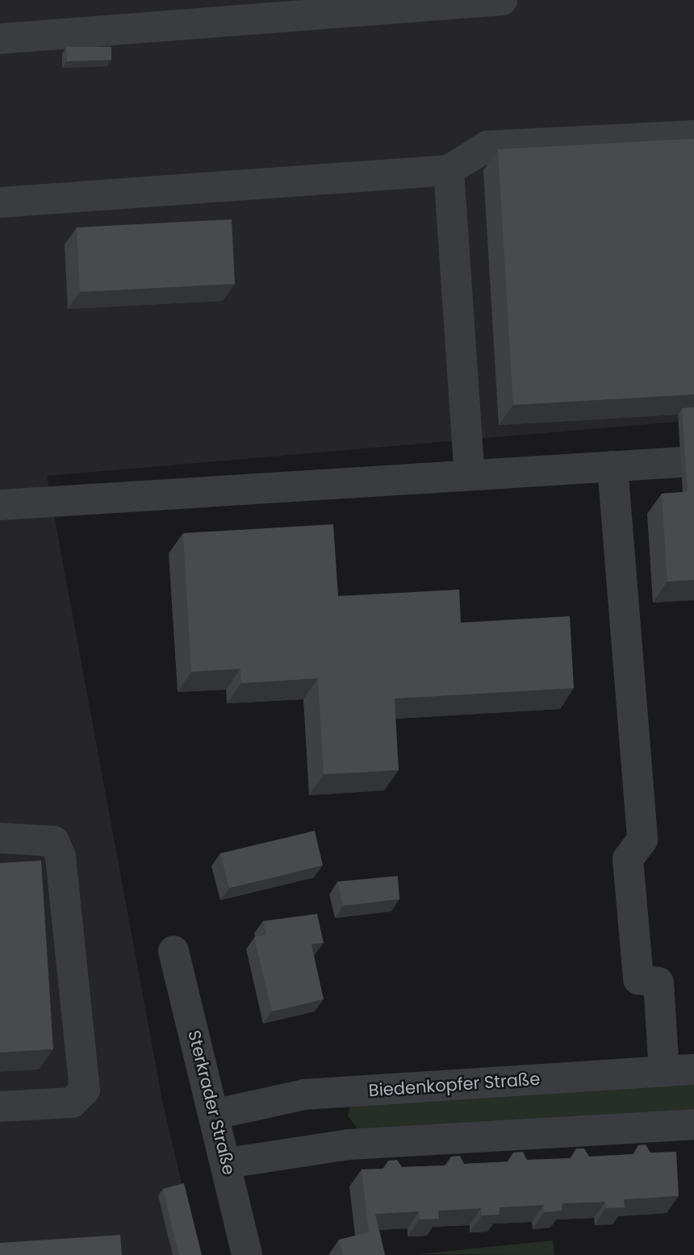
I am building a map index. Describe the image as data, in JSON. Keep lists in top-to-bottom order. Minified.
{"streets":{"street":["Biedenkopfer Straße","Sterkrader Straße"]},"crossings":[["Biedenkopfer Straße","Sterkrader Straße"]]}
